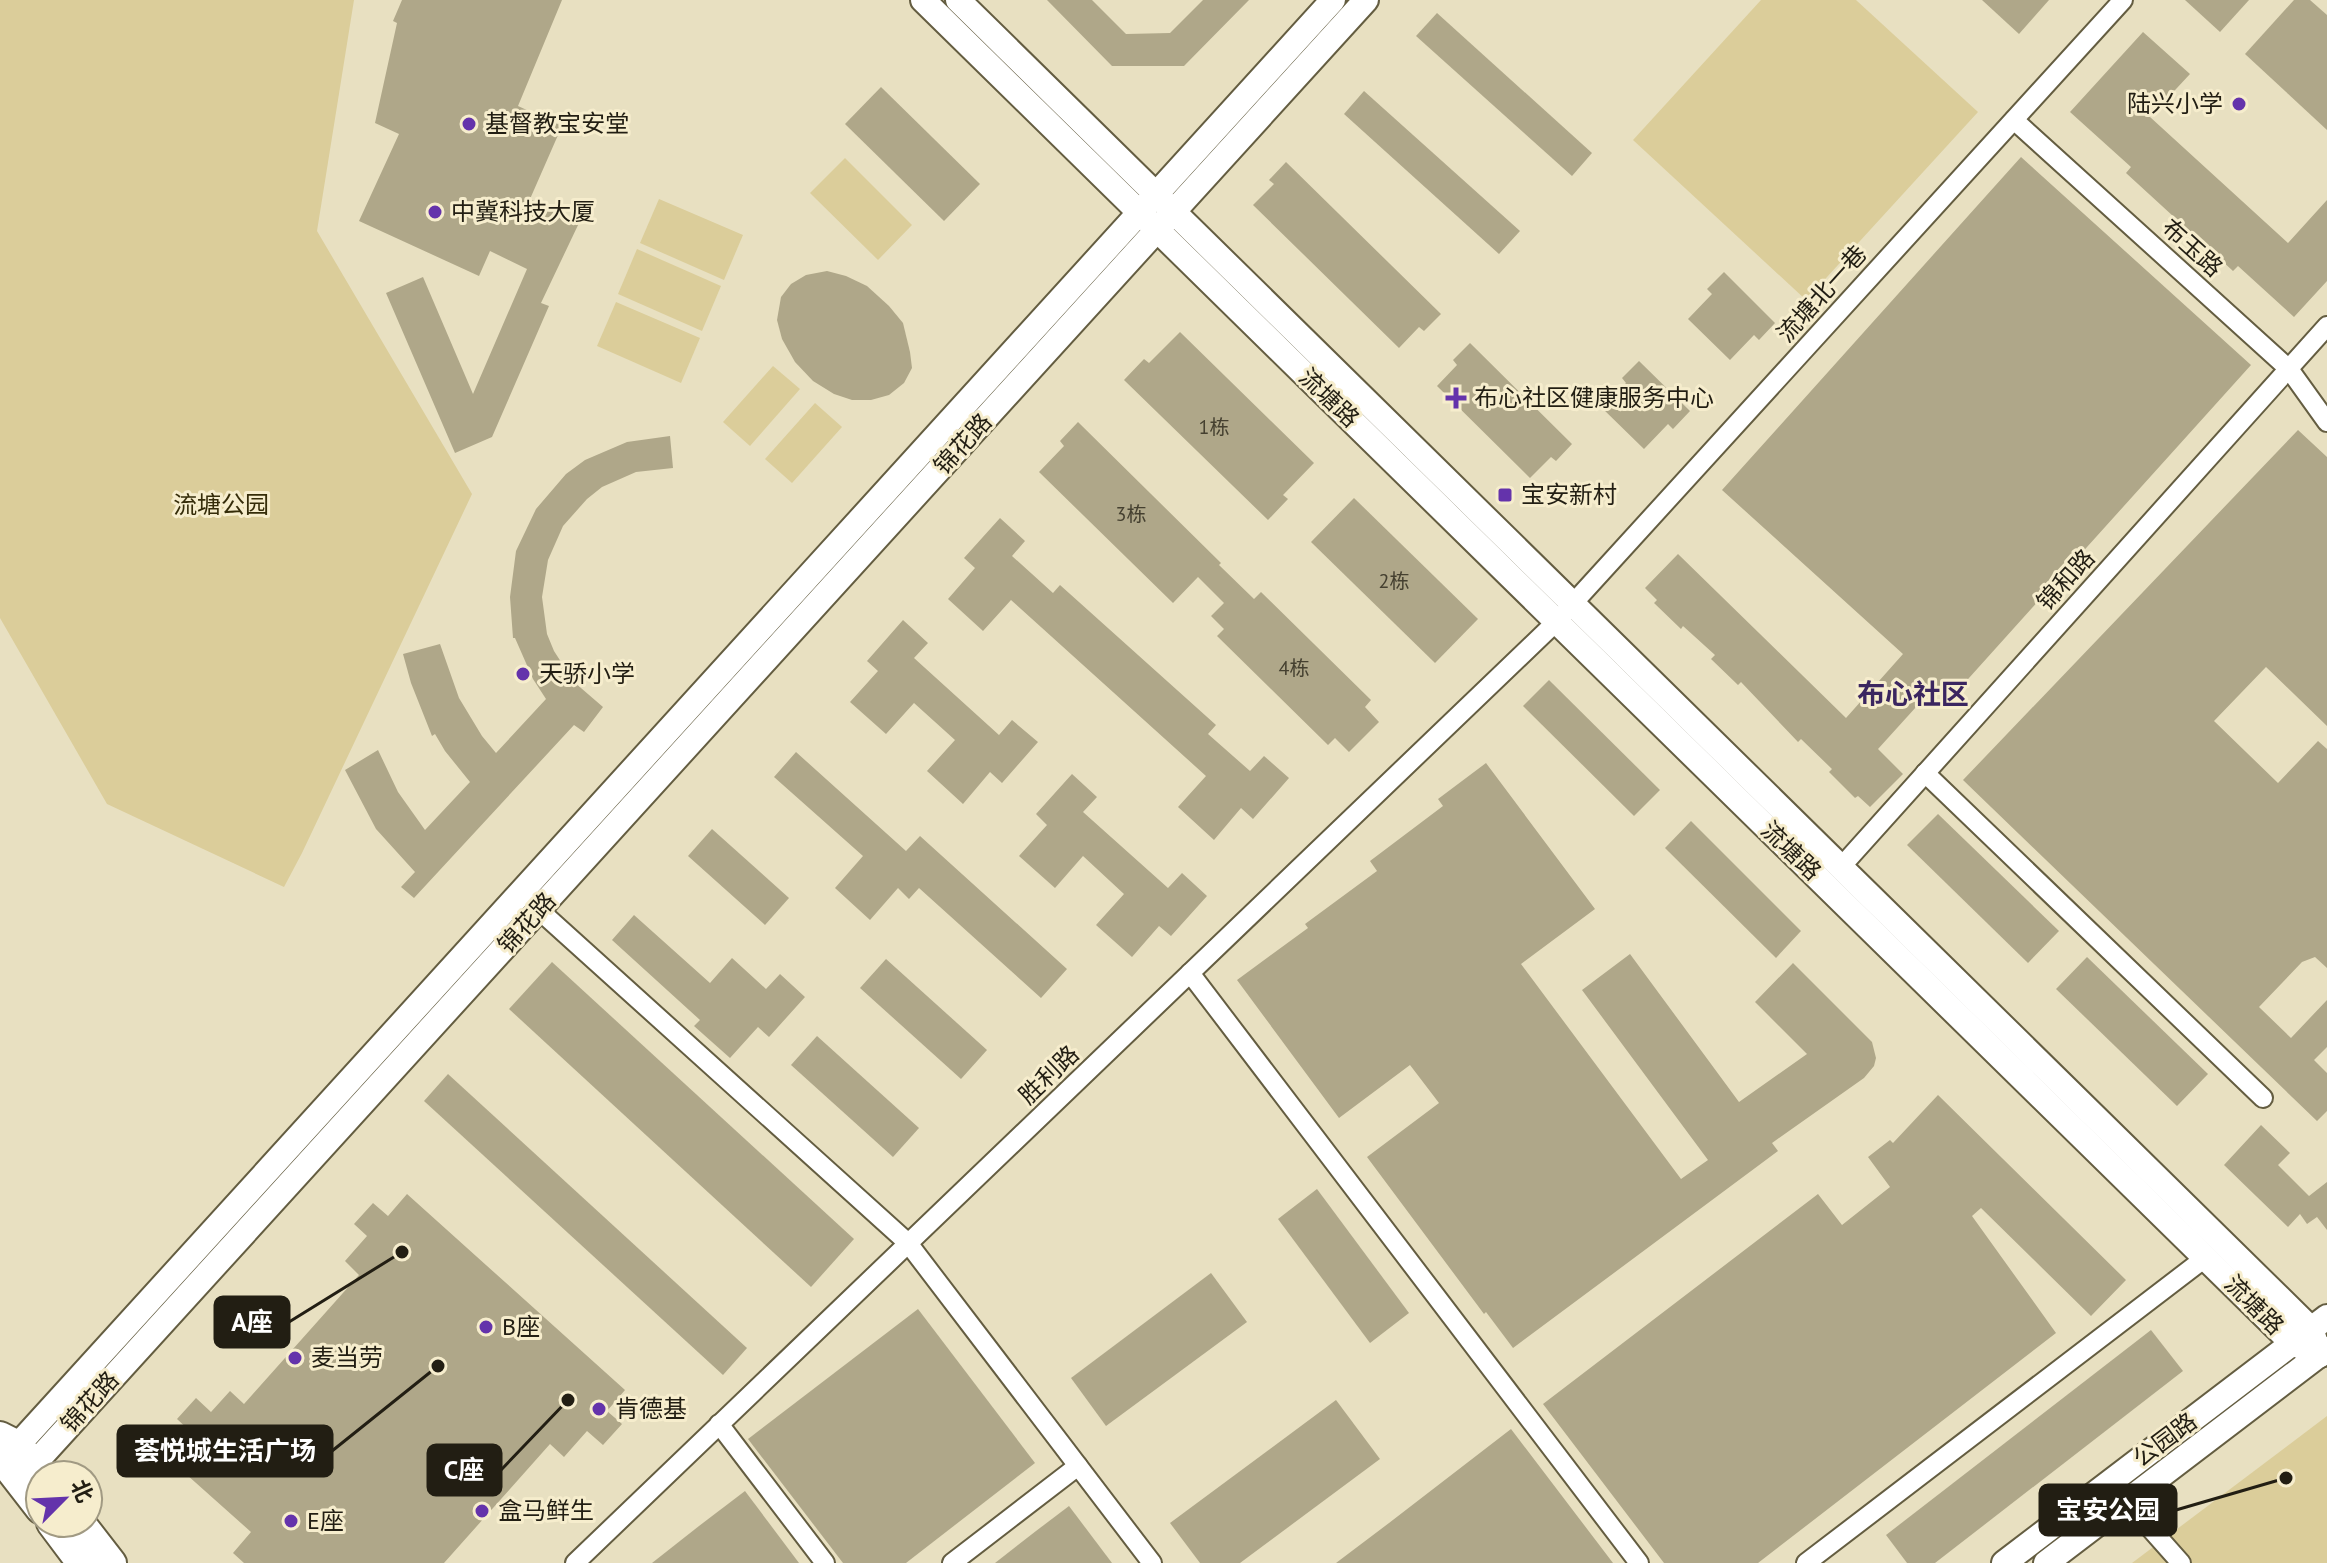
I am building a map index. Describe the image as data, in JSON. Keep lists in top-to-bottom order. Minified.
{"streets":{"street":["布玉路","流塘北一巷","流塘路","锦花路","锦和路","胜利路","公园路"]},"crossings":[["布玉路","流塘北一巷"],["布玉路","锦和路"],["流塘北一巷","流塘路"],["流塘北一巷","胜利路"],["流塘路","锦花路"],["流塘路","锦和路"],["流塘路","胜利路"],["流塘路","公园路"]],"districts":["布心社区"],"parks":["流塘公园"],"places":{"other":["陆兴小学","基督教宝安堂","中冀科技大厦","天骄小学","A座","B座","麦当劳","荟悦城生活广场","C座","肯德基","宝安公园","盒马鲜生","E座"],"health":["布心社区健康服务中心"],"transit":["宝安新村"]},"house_numbers":["1栋","3栋","2栋","4栋"],"north":"top right"}
